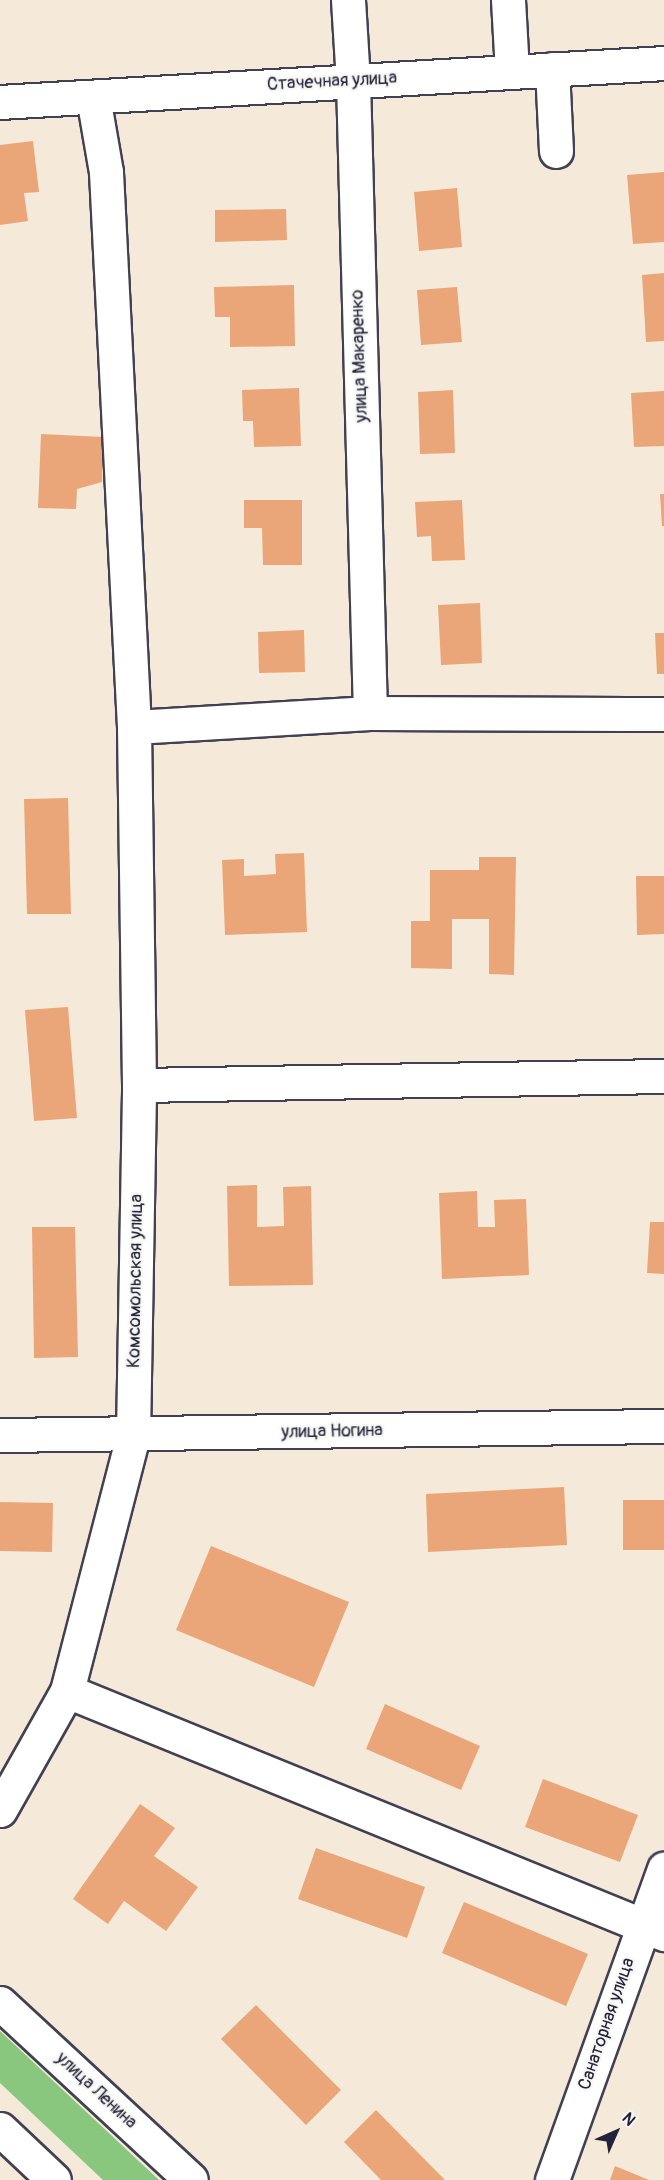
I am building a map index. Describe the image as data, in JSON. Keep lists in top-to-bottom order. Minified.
{"streets":{"street":["Стачечная улица","улица Макаренко","Комсомольская улица","улица Ногина","Санаторная улица","улица Ленина"]},"crossings":[["Стачечная улица","улица Макаренко"],["Стачечная улица","Комсомольская улица"],["Комсомольская улица","улица Ногина"]],"north":"top right"}
